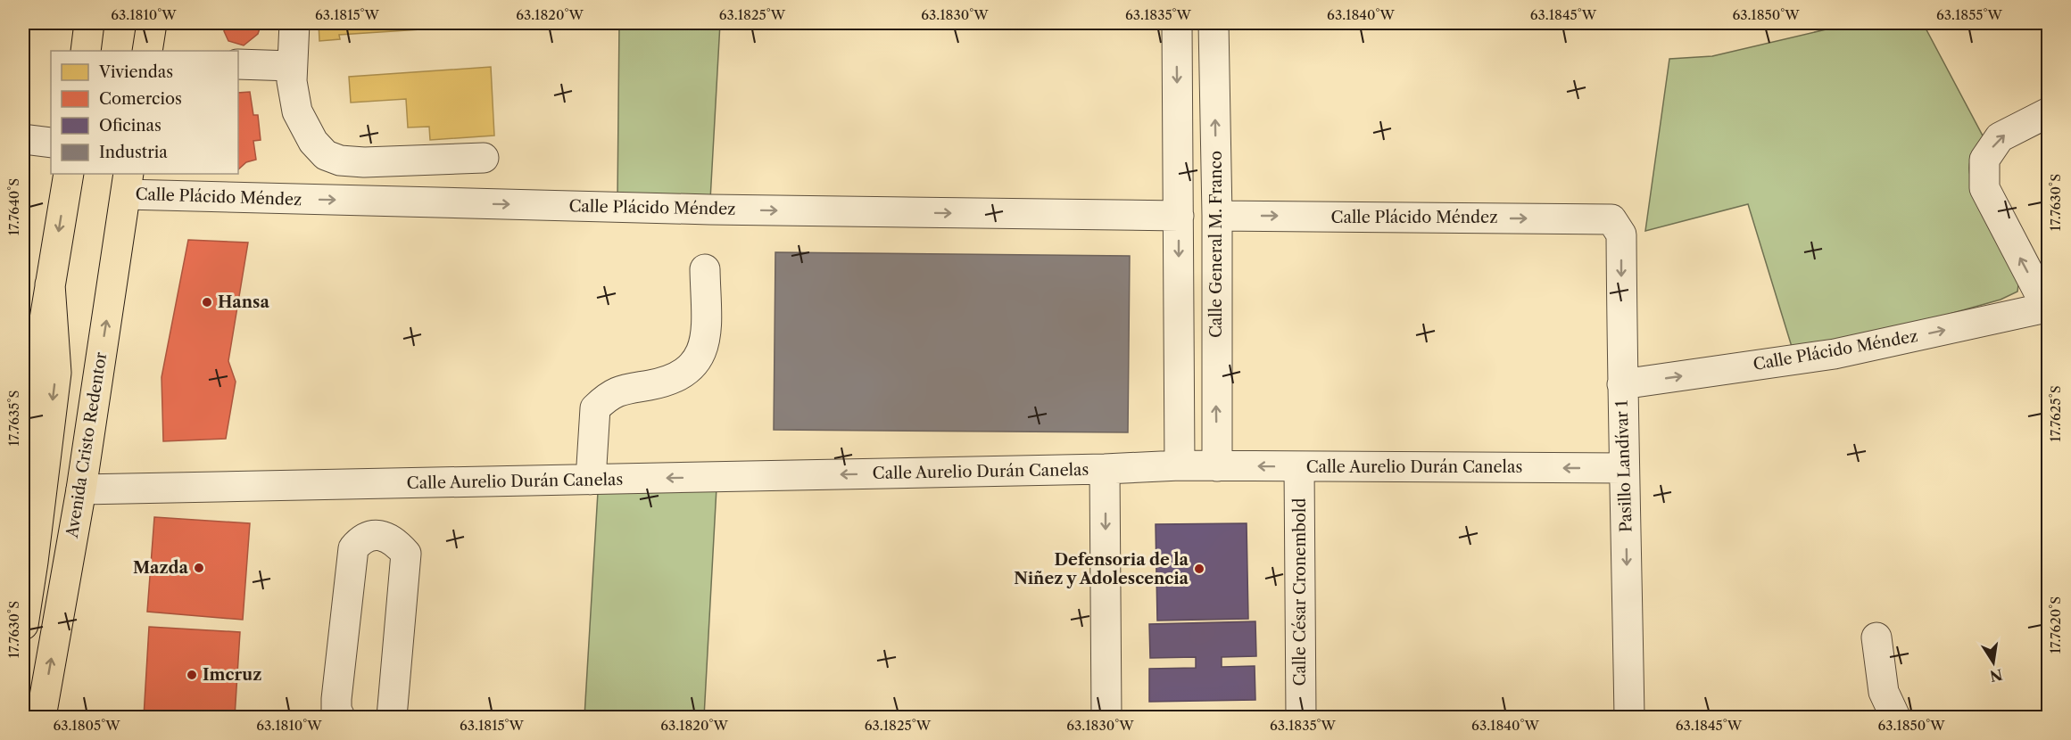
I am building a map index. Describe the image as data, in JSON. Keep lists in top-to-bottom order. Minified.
{"streets":{"main road":["Avenida Cristo Redentor"],"street":["Calle Plácido Méndez","Calle General M. Franco","Pasillo Landívar 1","Calle Aurelio Durán Canelas","Calle César Cronembold"]},"crossings":[["Calle Plácido Méndez","Calle General M. Franco"],["Calle Plácido Méndez","Avenida Cristo Redentor"],["Calle Plácido Méndez","Pasillo Landívar 1"],["Calle General M. Franco","Calle Aurelio Durán Canelas"],["Avenida Cristo Redentor","Calle Aurelio Durán Canelas"],["Pasillo Landívar 1","Calle Aurelio Durán Canelas"],["Calle Aurelio Durán Canelas","Calle César Cronembold"]],"one_way":["Calle Plácido Méndez","Pasillo Landívar 1","Calle Aurelio Durán Canelas"],"places":["Hansa","Mazda","Defensoria de la Niñez y Adolescencia","Imcruz"],"legend":["Viviendas","Comercios","Oficinas","Industria"],"north":"bottom","coordinates":["63.1810°W","63.1815°W","63.1820°W","63.1825°W","63.1830°W","63.1835°W","63.1840°W","63.1845°W","63.1850°W","63.1855°W","17.7630°S","17.7640°S","17.7625°S","17.7635°S","17.7620°S","63.1805°W"]}
